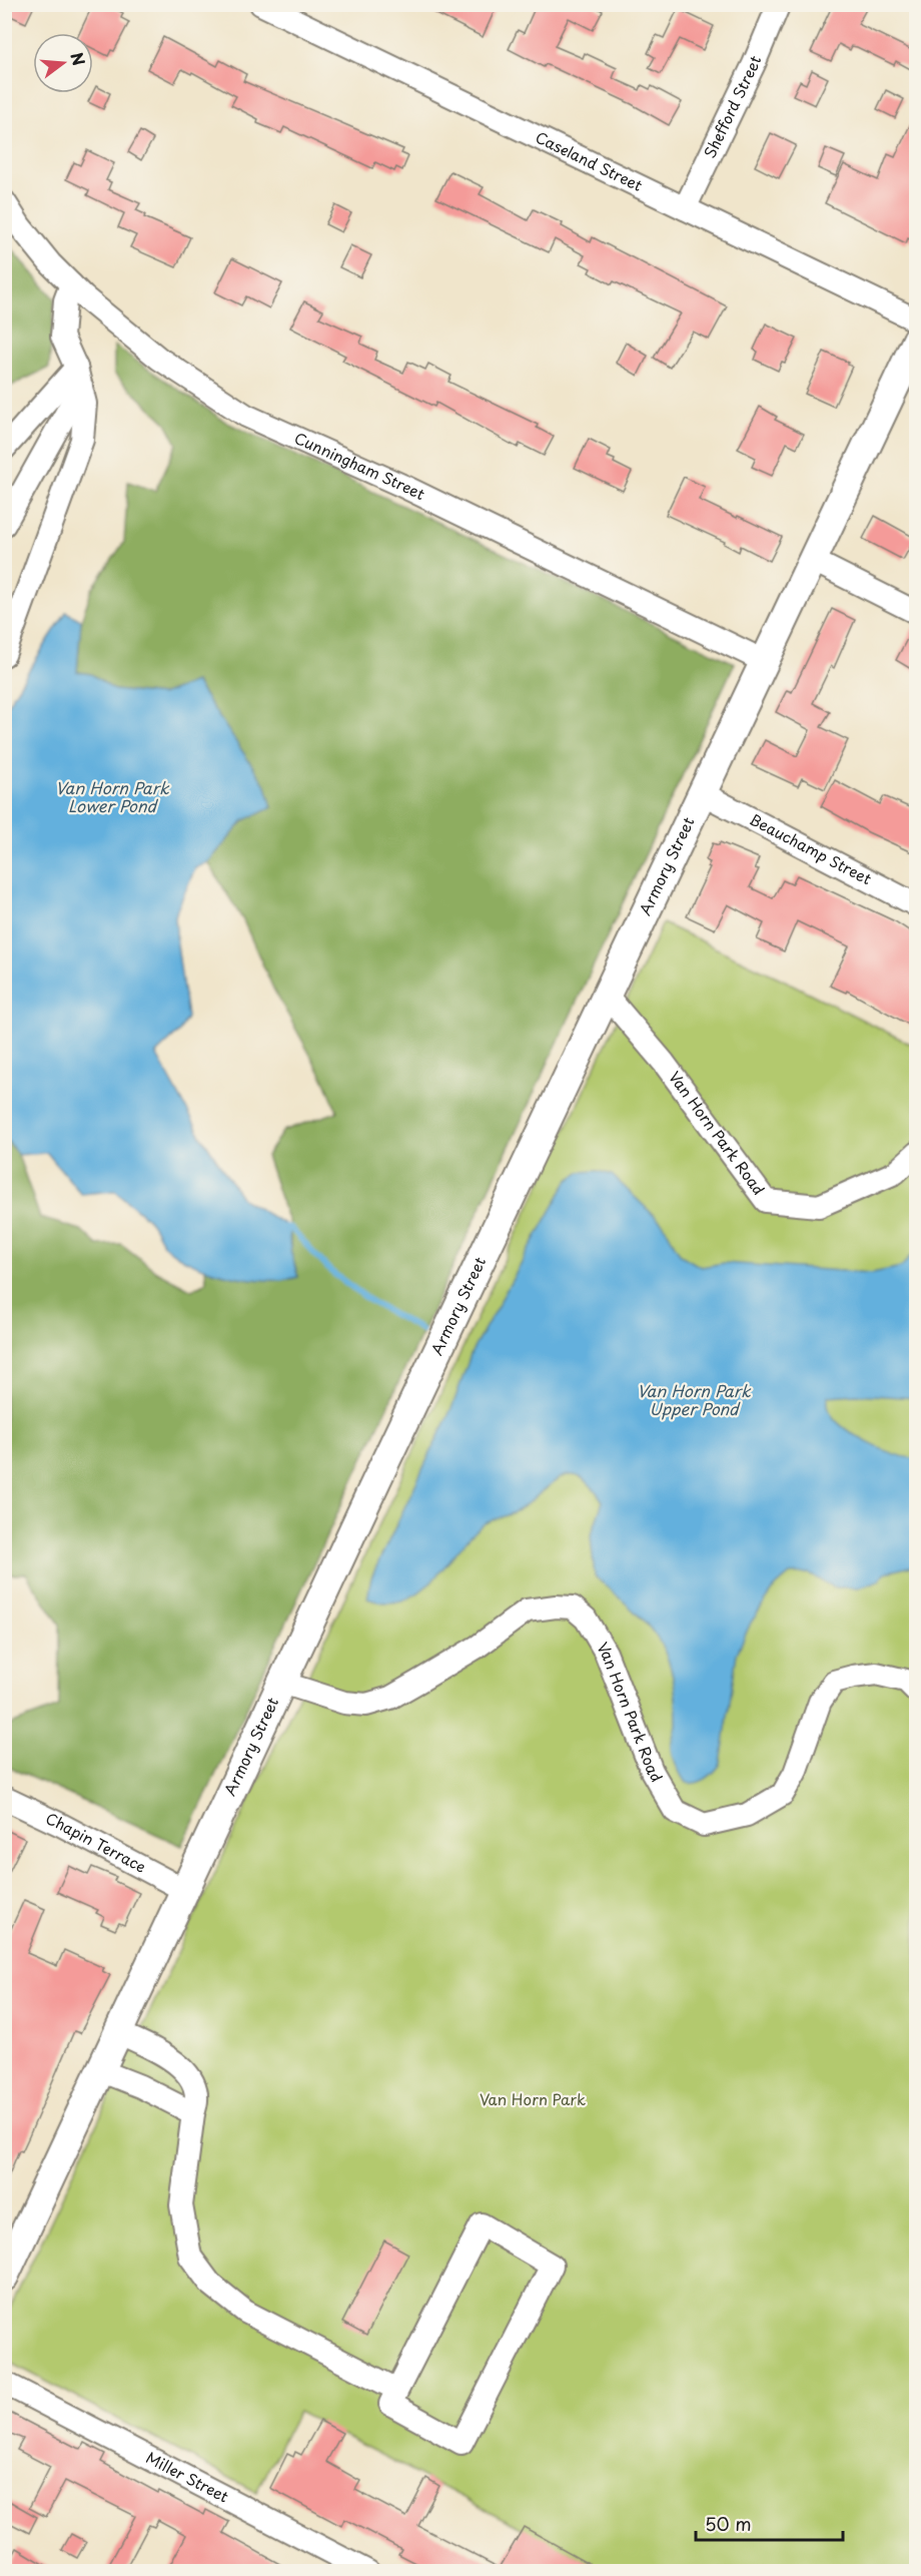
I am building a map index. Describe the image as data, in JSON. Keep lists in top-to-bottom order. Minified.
{"streets":{"main road":["Armory Street"],"street":["Shefford Street","Caseland Street","Cunningham Street","Beauchamp Street","Van Horn Park Road","Chapin Terrace","Miller Street"]},"crossings":[["Shefford Street","Caseland Street"],["Cunningham Street","Armory Street"],["Beauchamp Street","Armory Street"],["Armory Street","Van Horn Park Road"],["Armory Street","Chapin Terrace"]],"water":["Van Horn Park Lower Pond","Van Horn Park Upper Pond"],"parks":["Van Horn Park"],"scale_bar":"50 m","north":"right"}
